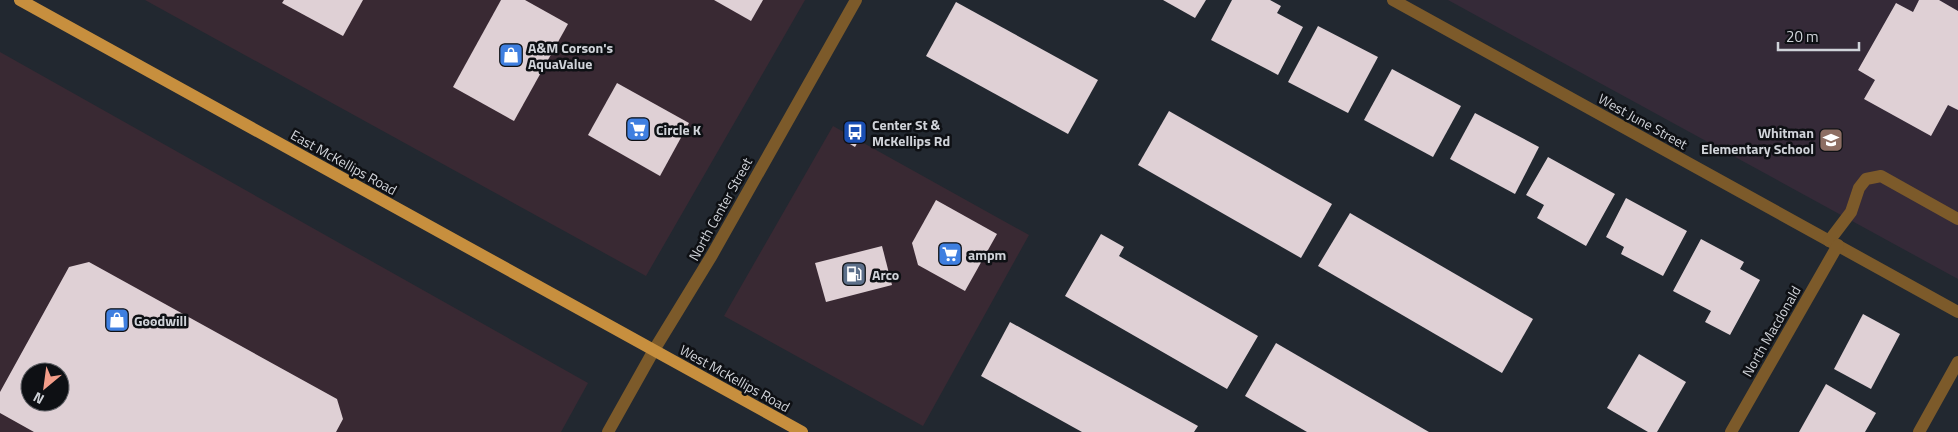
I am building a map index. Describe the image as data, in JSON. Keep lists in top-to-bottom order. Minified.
{"streets":{"main road":["East McKellips Road","West McKellips Road"],"street":["West June Street","North Center Street","North Macdonald"]},"crossings":[["West June Street","North Macdonald"],["East McKellips Road","North Center Street"],["East McKellips Road","West McKellips Road"],["North Center Street","West McKellips Road"]],"places":{"shop":["A&M Corson's AquaValue","Goodwill"],"supermarket":["Circle K","ampm"],"bus stop":["Center St & McKellips Rd"],"school or university":["Whitman Elementary School"],"fuel station":["Arco"]},"scale_bar":"20 m","north":"bottom left"}
